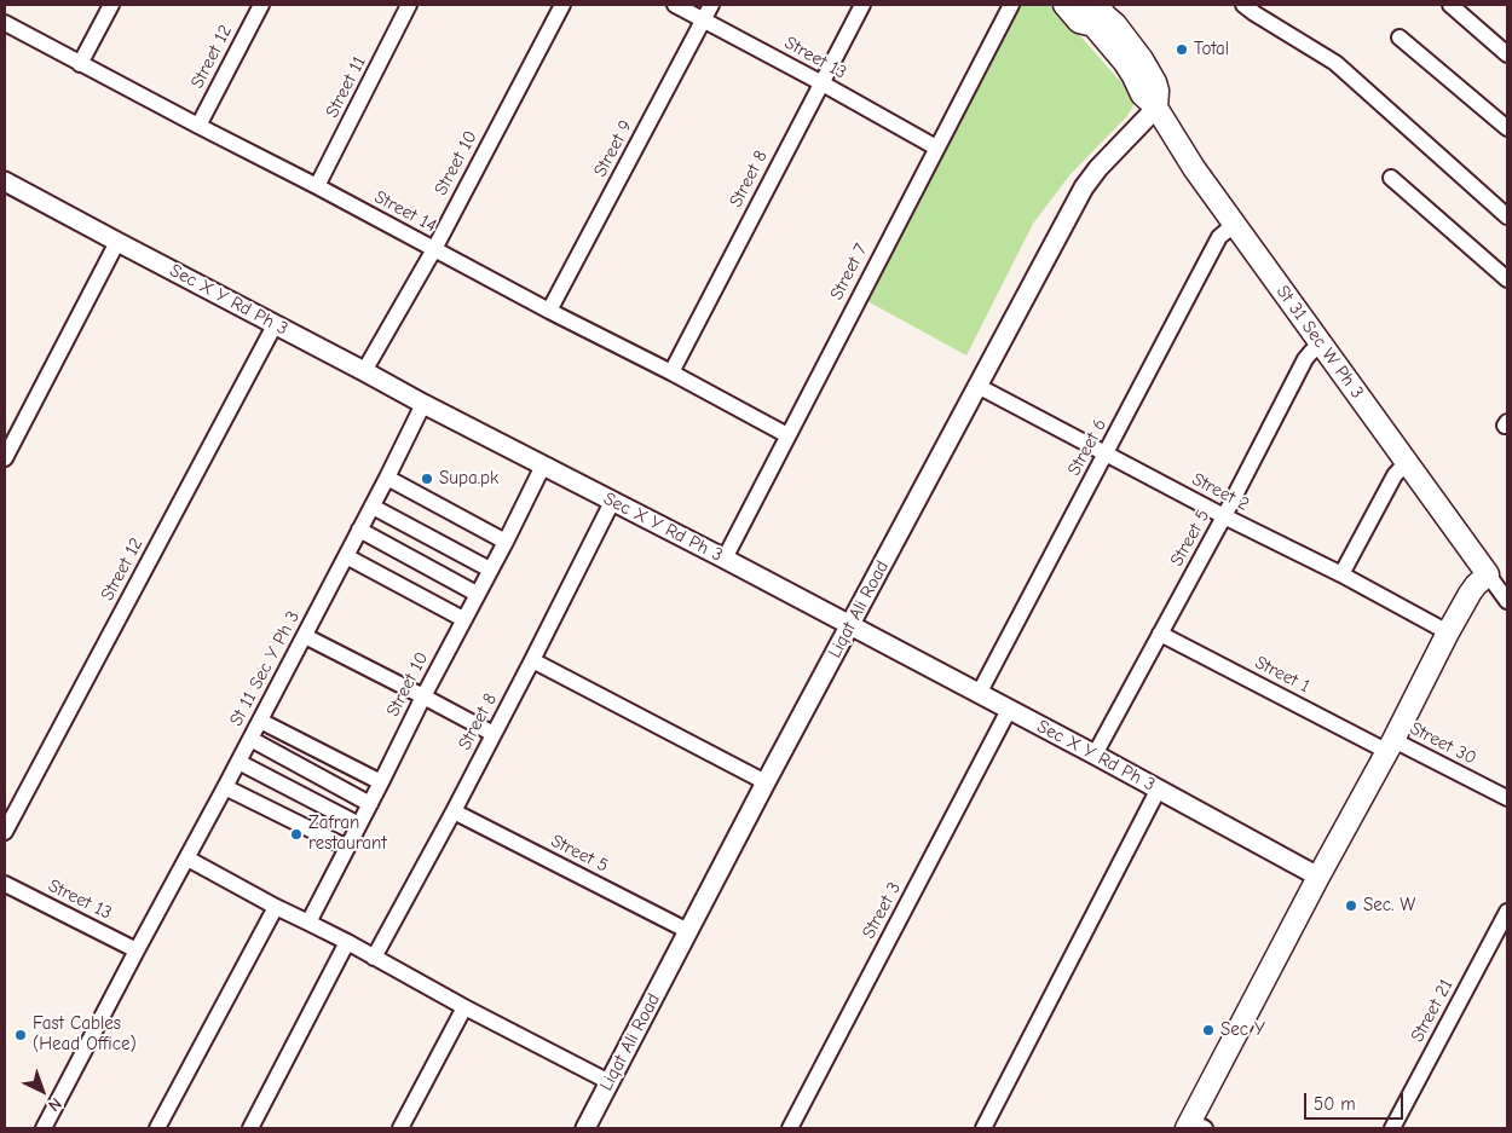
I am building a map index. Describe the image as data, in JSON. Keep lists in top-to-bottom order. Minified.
{"streets":{"main road":["St 31 Sec W Ph 3"],"street":["Street 12","Street 13","Street 11","Street 9","Street 10","Street 8","Street 14","Street 7","Sec X Y Rd Ph 3","Street 6","Street 2","Street 5","Liqat Ali Road","St 11 Sec Y Ph 3","Street 1","Street 30","Street 3","Street 21"]},"crossings":[["Street 12","Street 14"],["Street 12","Sec X Y Rd Ph 3"],["Street 13","Street 9"],["Street 13","Street 8"],["Street 13","Street 7"],["Street 13","St 11 Sec Y Ph 3"],["Street 11","Street 14"],["Street 9","Street 14"],["Street 10","Street 14"],["Street 10","Sec X Y Rd Ph 3"],["Street 8","Street 14"],["Street 8","Sec X Y Rd Ph 3"],["Street 8","Street 5"],["Street 14","Street 7"],["Street 7","Sec X Y Rd Ph 3"],["Sec X Y Rd Ph 3","Street 6"],["Sec X Y Rd Ph 3","Street 5"],["Sec X Y Rd Ph 3","Liqat Ali Road"],["Sec X Y Rd Ph 3","St 11 Sec Y Ph 3"],["Sec X Y Rd Ph 3","Street 3"],["St 31 Sec W Ph 3","Street 6"],["St 31 Sec W Ph 3","Street 5"],["St 31 Sec W Ph 3","Liqat Ali Road"],["Street 6","Street 2"],["Street 2","Street 5"],["Street 2","Liqat Ali Road"],["Street 5","Liqat Ali Road"],["Street 5","Street 1"],["Street 1","Street 30"]],"places":["Total","Supa.pk","Zafran restaurant","Sec. W","Sec Y","Fast Cables (Head Office)"],"scale_bar":"50 m","north":"bottom right"}
